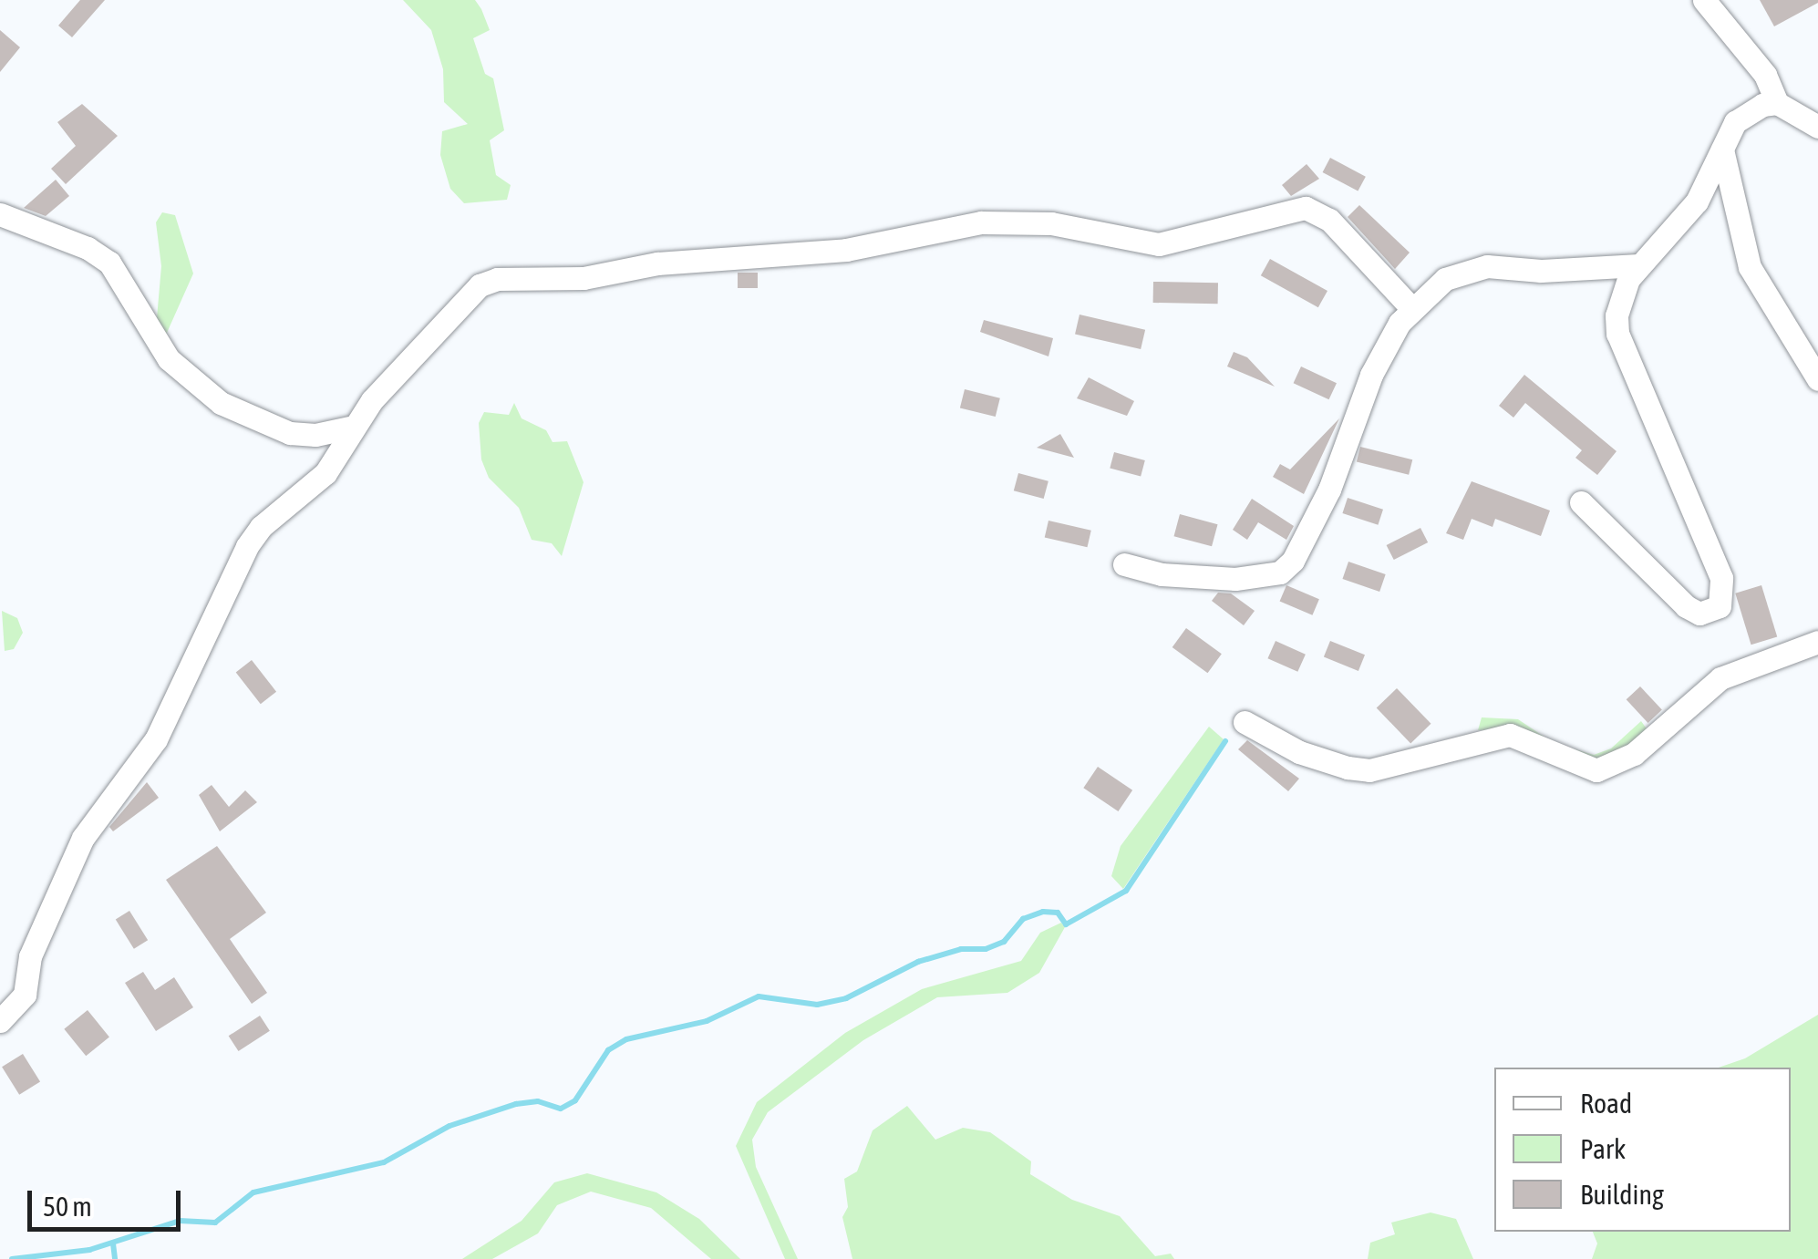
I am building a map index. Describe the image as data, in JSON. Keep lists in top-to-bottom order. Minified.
{"legend":["Road","Park","Building"],"scale_bar":"50 m"}
